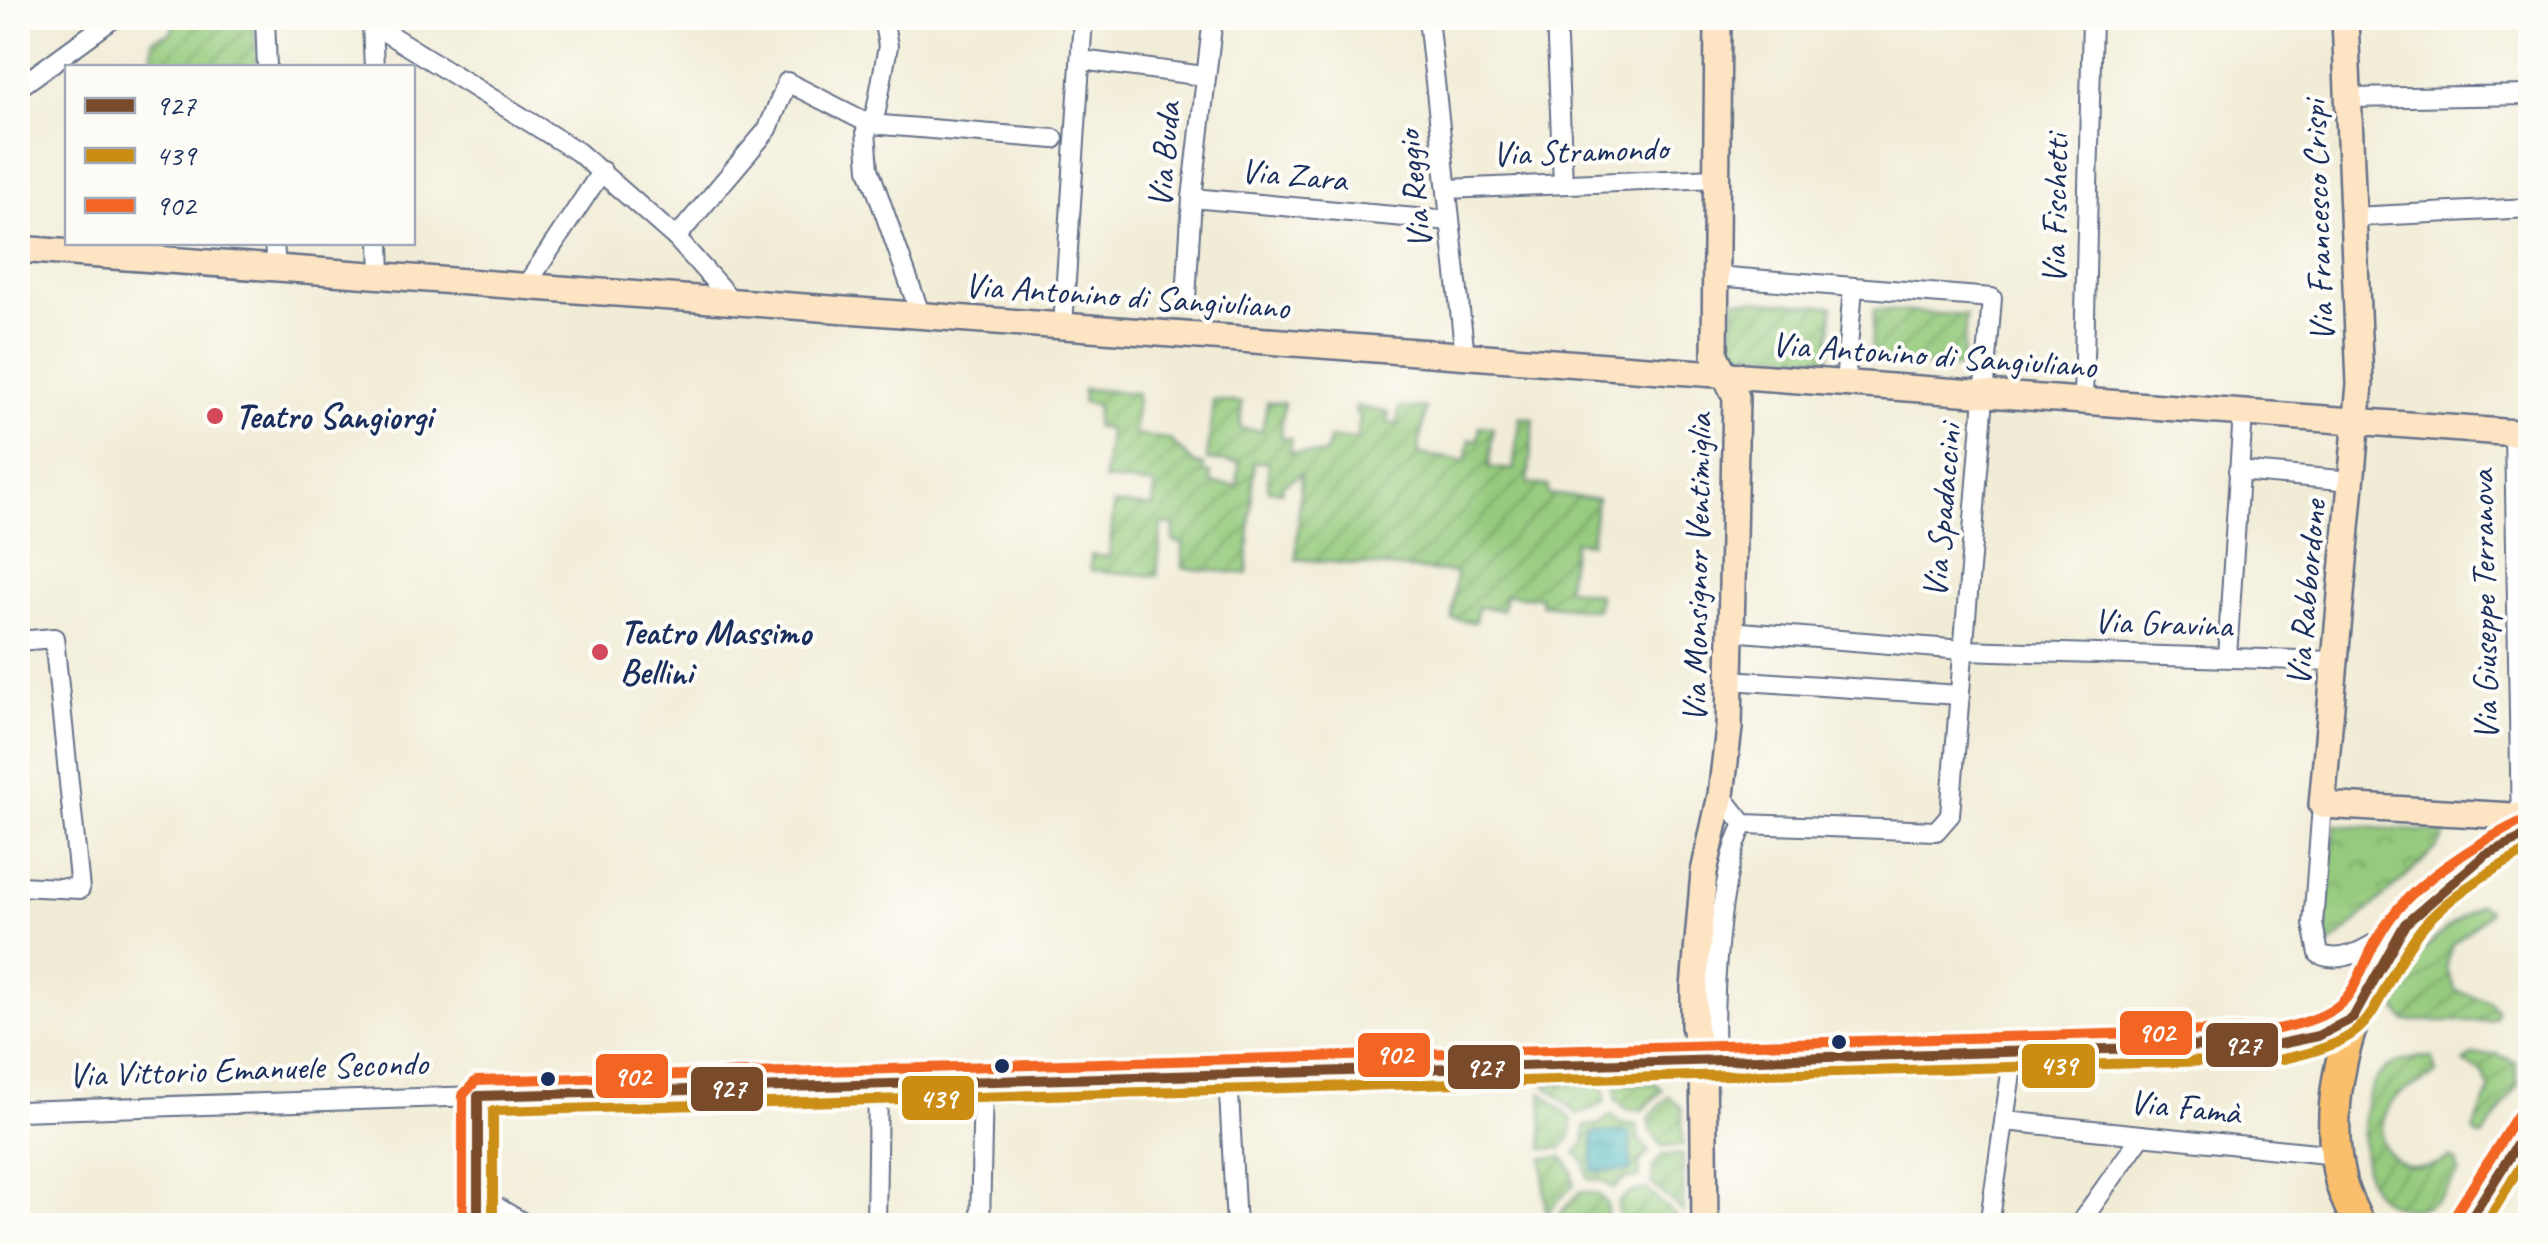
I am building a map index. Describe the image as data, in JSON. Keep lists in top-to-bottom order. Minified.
{"streets":{"main road":["Via Francesco Crispi","Via Antonino di Sangiuliano","Via Monsignor Ventimiglia","Via Rabbordone","Via Vittorio Emanuele Secondo"],"street":["Via Stramondo","Via Buda","Via Zara","Via Reggio","Via Fischetti","Via Spadaccini","Via Giuseppe Terranova","Via Gravina","Via Famà"]},"crossings":[["Via Stramondo","Via Reggio"],["Via Stramondo","Via Monsignor Ventimiglia"],["Via Buda","Via Zara"],["Via Zara","Via Reggio"],["Via Reggio","Via Antonino di Sangiuliano"],["Via Fischetti","Via Antonino di Sangiuliano"],["Via Francesco Crispi","Via Antonino di Sangiuliano"],["Via Francesco Crispi","Via Rabbordone"],["Via Antonino di Sangiuliano","Via Spadaccini"],["Via Antonino di Sangiuliano","Via Monsignor Ventimiglia"],["Via Antonino di Sangiuliano","Via Rabbordone"],["Via Spadaccini","Via Gravina"],["Via Monsignor Ventimiglia","Via Gravina"],["Via Monsignor Ventimiglia","Via Vittorio Emanuele Secondo"],["Via Rabbordone","Via Gravina"]],"places":["Teatro Sangiorgi","Teatro Massimo Bellini"],"lines":["transit line 902","transit line 927","transit line 439"],"legend":["927","439","902"]}
